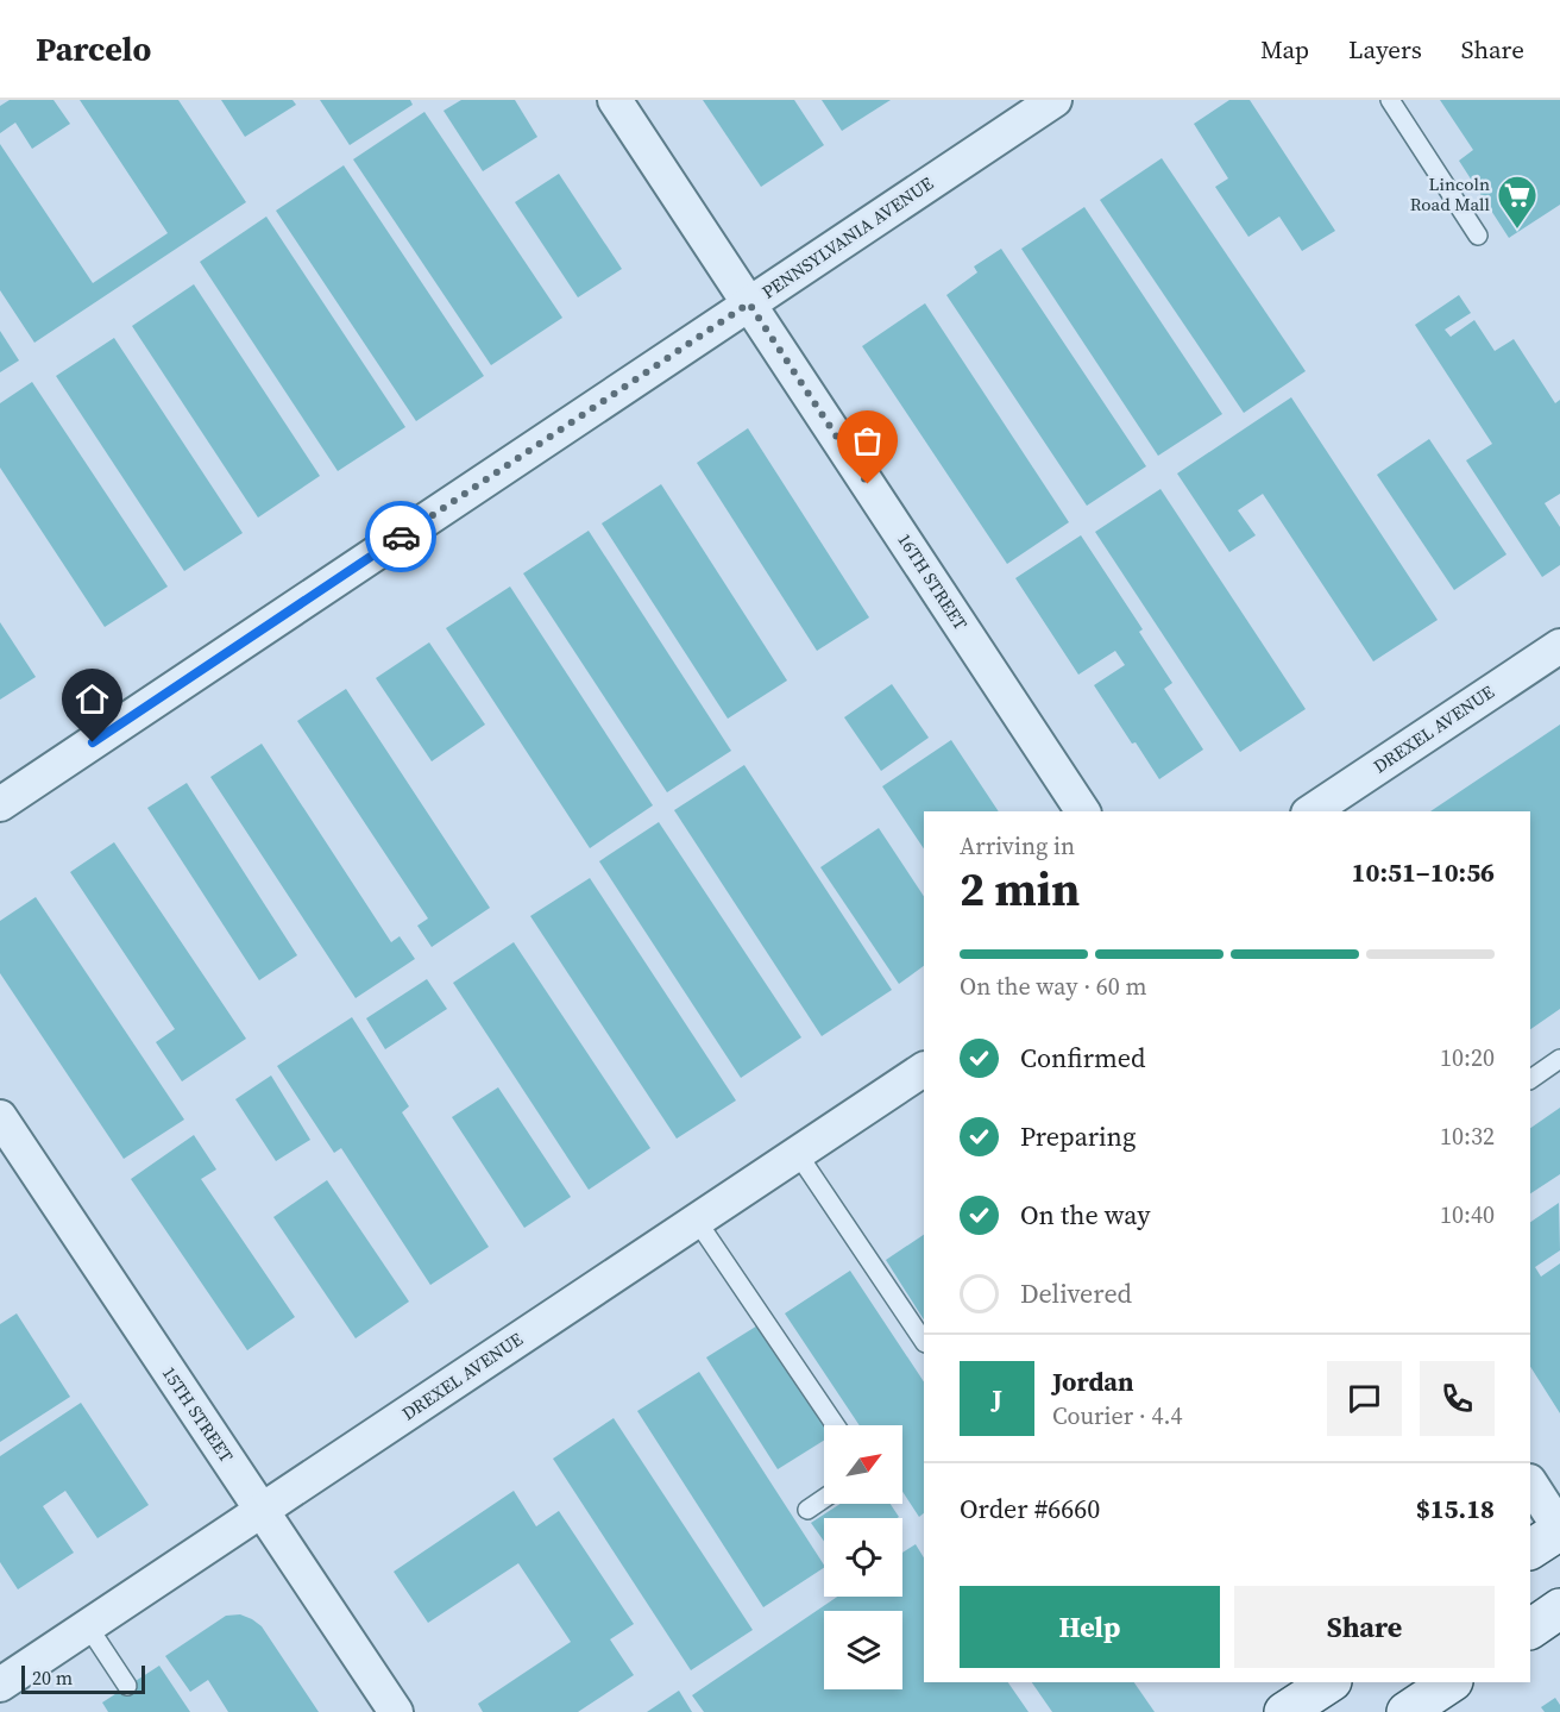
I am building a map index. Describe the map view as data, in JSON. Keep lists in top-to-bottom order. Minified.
{"streets":{"street":["PENNSYLVANIA AVENUE","16TH STREET","DREXEL AVENUE","15TH STREET"]},"crossings":[["PENNSYLVANIA AVENUE","16TH STREET"],["DREXEL AVENUE","15TH STREET"]],"places":{"supermarket":["Lincoln Road Mall"]},"scale_bar":"20 m","north":"top right","page":{"header":"Parcelo","nav":["Map","Layers","Share"],"heading":["2 min","Arriving in","10:51–10:56"],"panel":["Jordan","Courier · 4.4","Order #6660","$15.18"],"bar":"On the way · 60 m","list":[["Confirmed","10:20"],["Preparing","10:32"],["On the way","10:40"],"Delivered"],"round":"J","buttons":["Help","Share"],"scale":"20 m"}}
